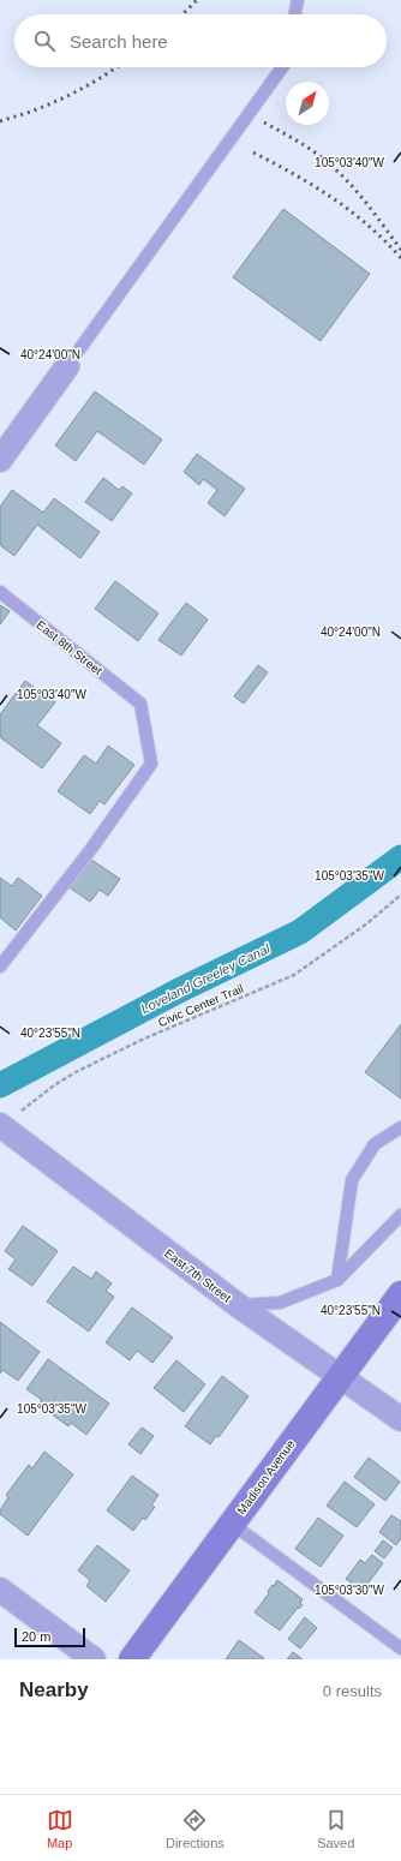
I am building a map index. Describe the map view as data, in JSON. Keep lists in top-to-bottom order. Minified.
{"streets":{"main road":["Madison Avenue"],"street":["East 7th Street"],"lane":["East 8th Street"],"path":["Civic Center Trail"]},"crossings":[["Civic Center Trail","East 7th Street"],["East 7th Street","Madison Avenue"]],"water":["Loveland Greeley Canal"],"scale_bar":"20 m","north":"top right","page":{"search":"Search here","scale":"20 m","heading":["Nearby","0 results"],"nav":["Map","Directions","Saved"]},"coordinates":["105°03'40\"W","40°24'00\"N","105°03'35\"W","40°23'55\"N","105°03'30\"W"]}
